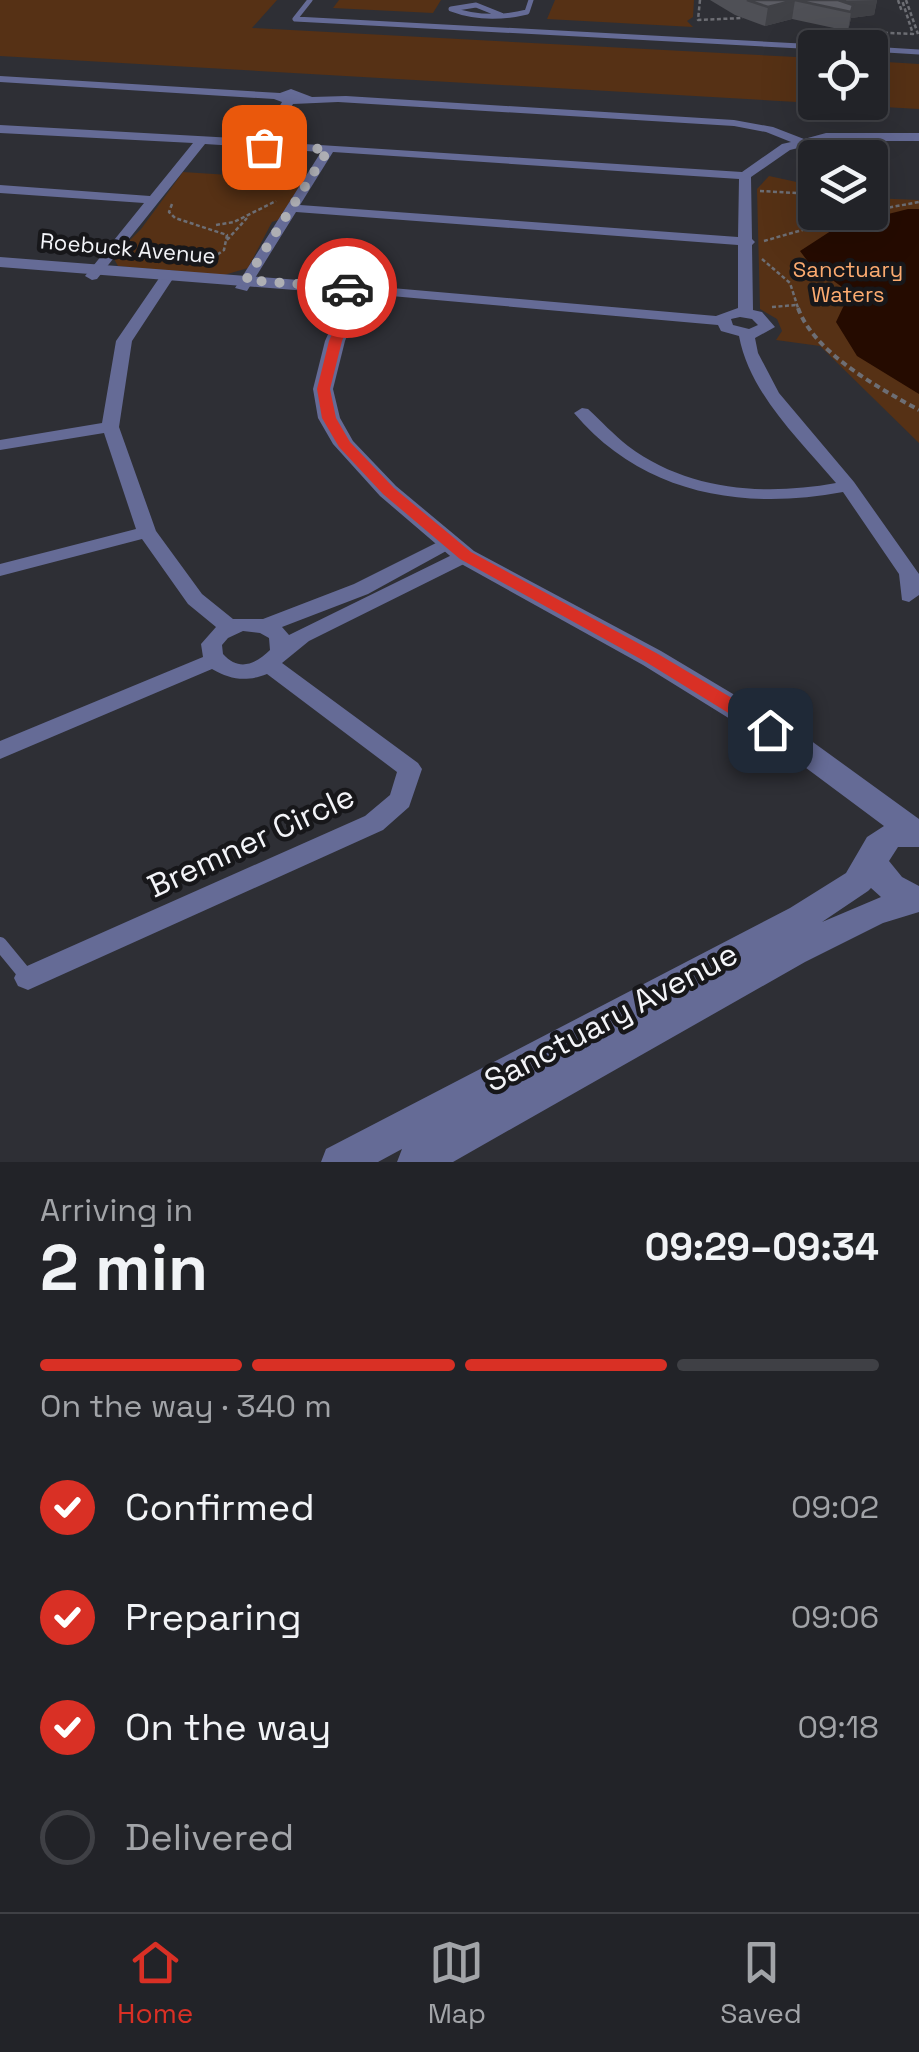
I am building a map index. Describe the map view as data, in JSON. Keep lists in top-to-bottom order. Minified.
{"streets":{"street":["Roebuck Avenue","Bremner Circle","Sanctuary Avenue"]},"parks":["Sanctuary Waters"],"page":{"heading":["2 min","Arriving in","09:29–09:34"],"bar":"On the way · 340 m","list":[["Confirmed","09:02"],["Preparing","09:06"],["On the way","09:18"],"Delivered"],"tabs":["Home","Map","Saved"]}}
